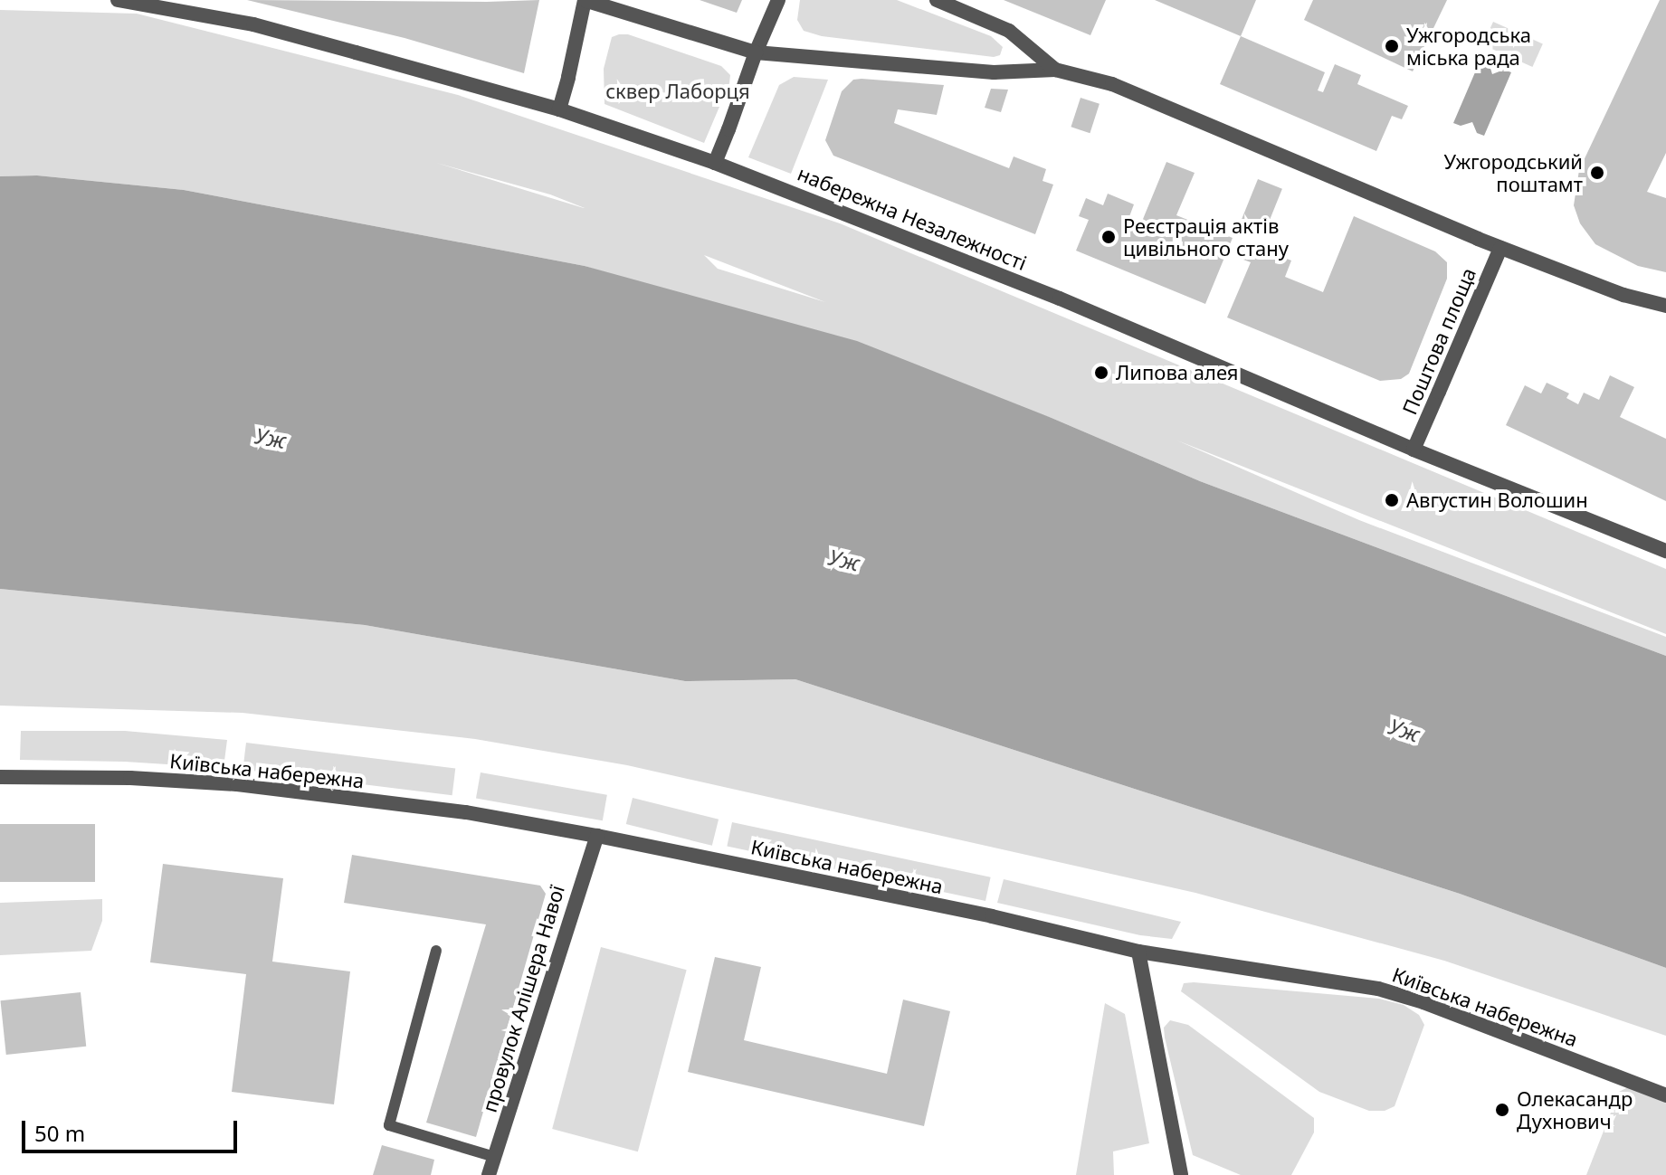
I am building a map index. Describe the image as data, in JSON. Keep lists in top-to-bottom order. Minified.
{"streets":{"street":["набережна Незалежності","Поштова площа","Київська набережна","провулок Алішера Навої"]},"crossings":[["набережна Незалежності","Поштова площа"],["Київська набережна","провулок Алішера Навої"]],"water":["Уж"],"parks":["сквер Лаборця"],"places":["Ужгородська міська рада","Ужгородський поштамт","Реєстрація актів цивільного стану","Липова алея","Августин Волошин","Олекасандр Духнович"],"scale_bar":"50 m"}
